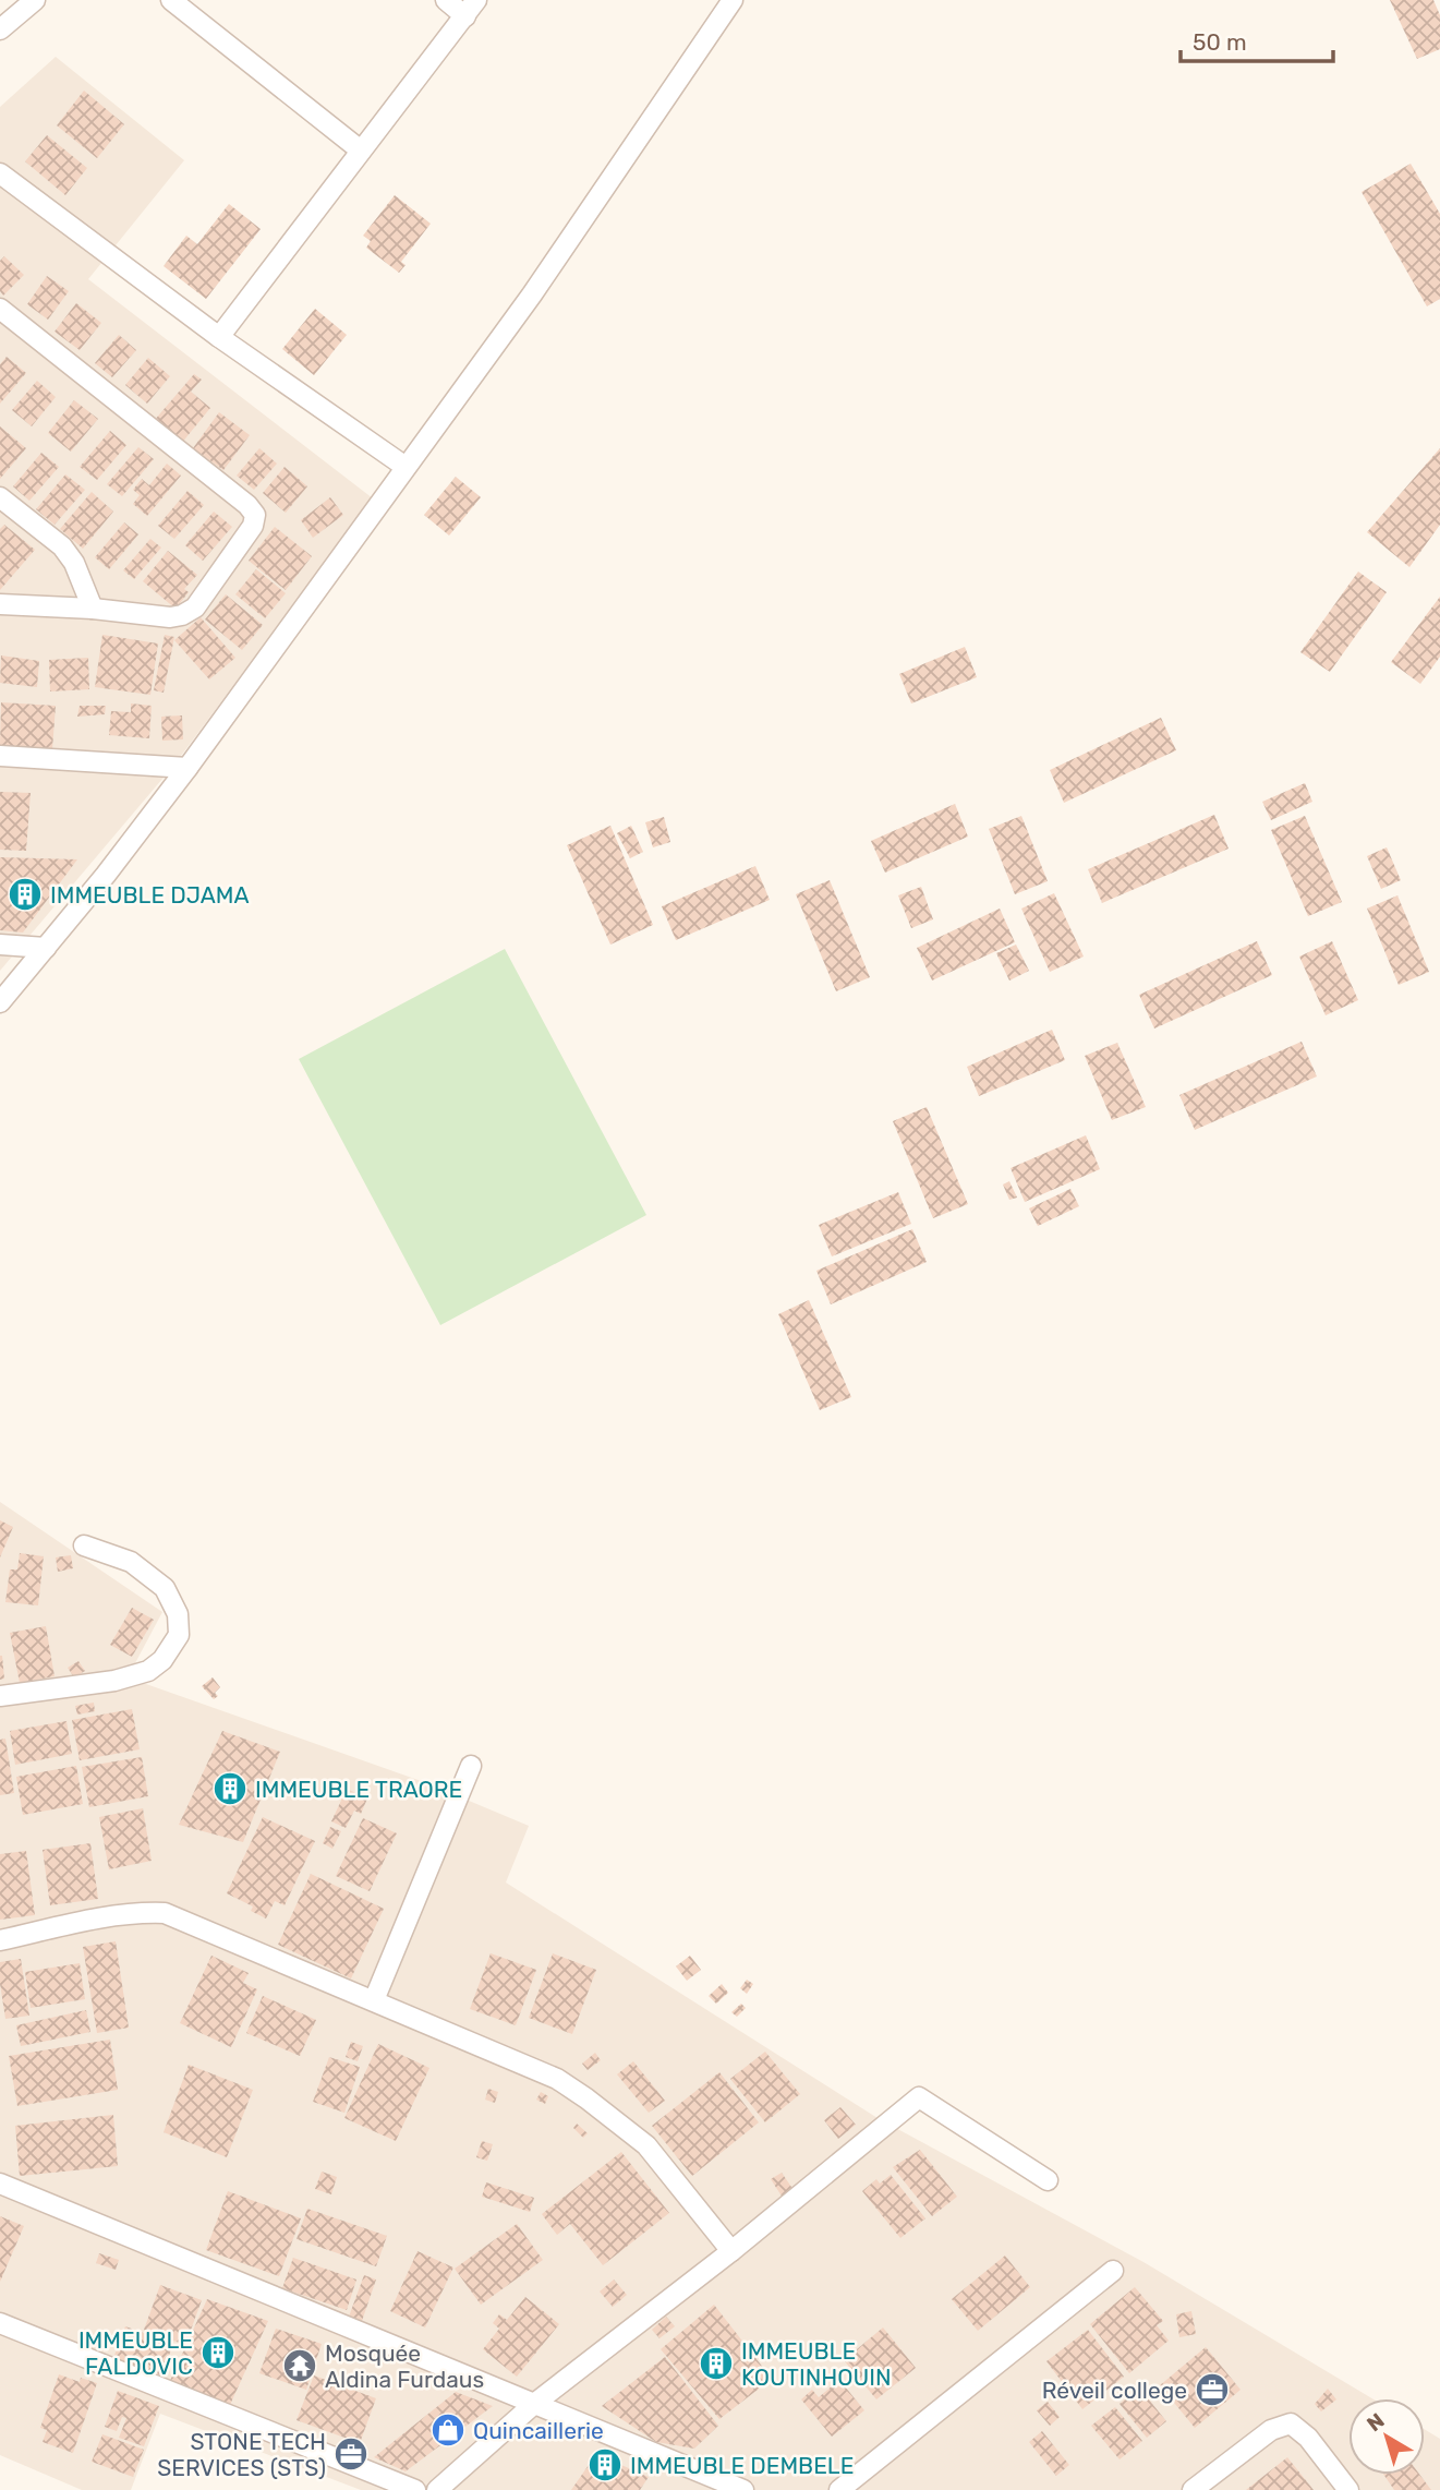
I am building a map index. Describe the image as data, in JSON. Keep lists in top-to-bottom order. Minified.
{"places":{"building":["IMMEUBLE DJAMA","IMMEUBLE TRAORE","IMMEUBLE FALDOVIC","IMMEUBLE KOUTINHOUIN","IMMEUBLE DEMBELE"],"temple":["Mosquée Aldina Furdaus"],"office":["Réveil college","STONE TECH SERVICES (STS)"],"shop":["Quincaillerie"]},"scale_bar":"50 m","north":"top left"}
